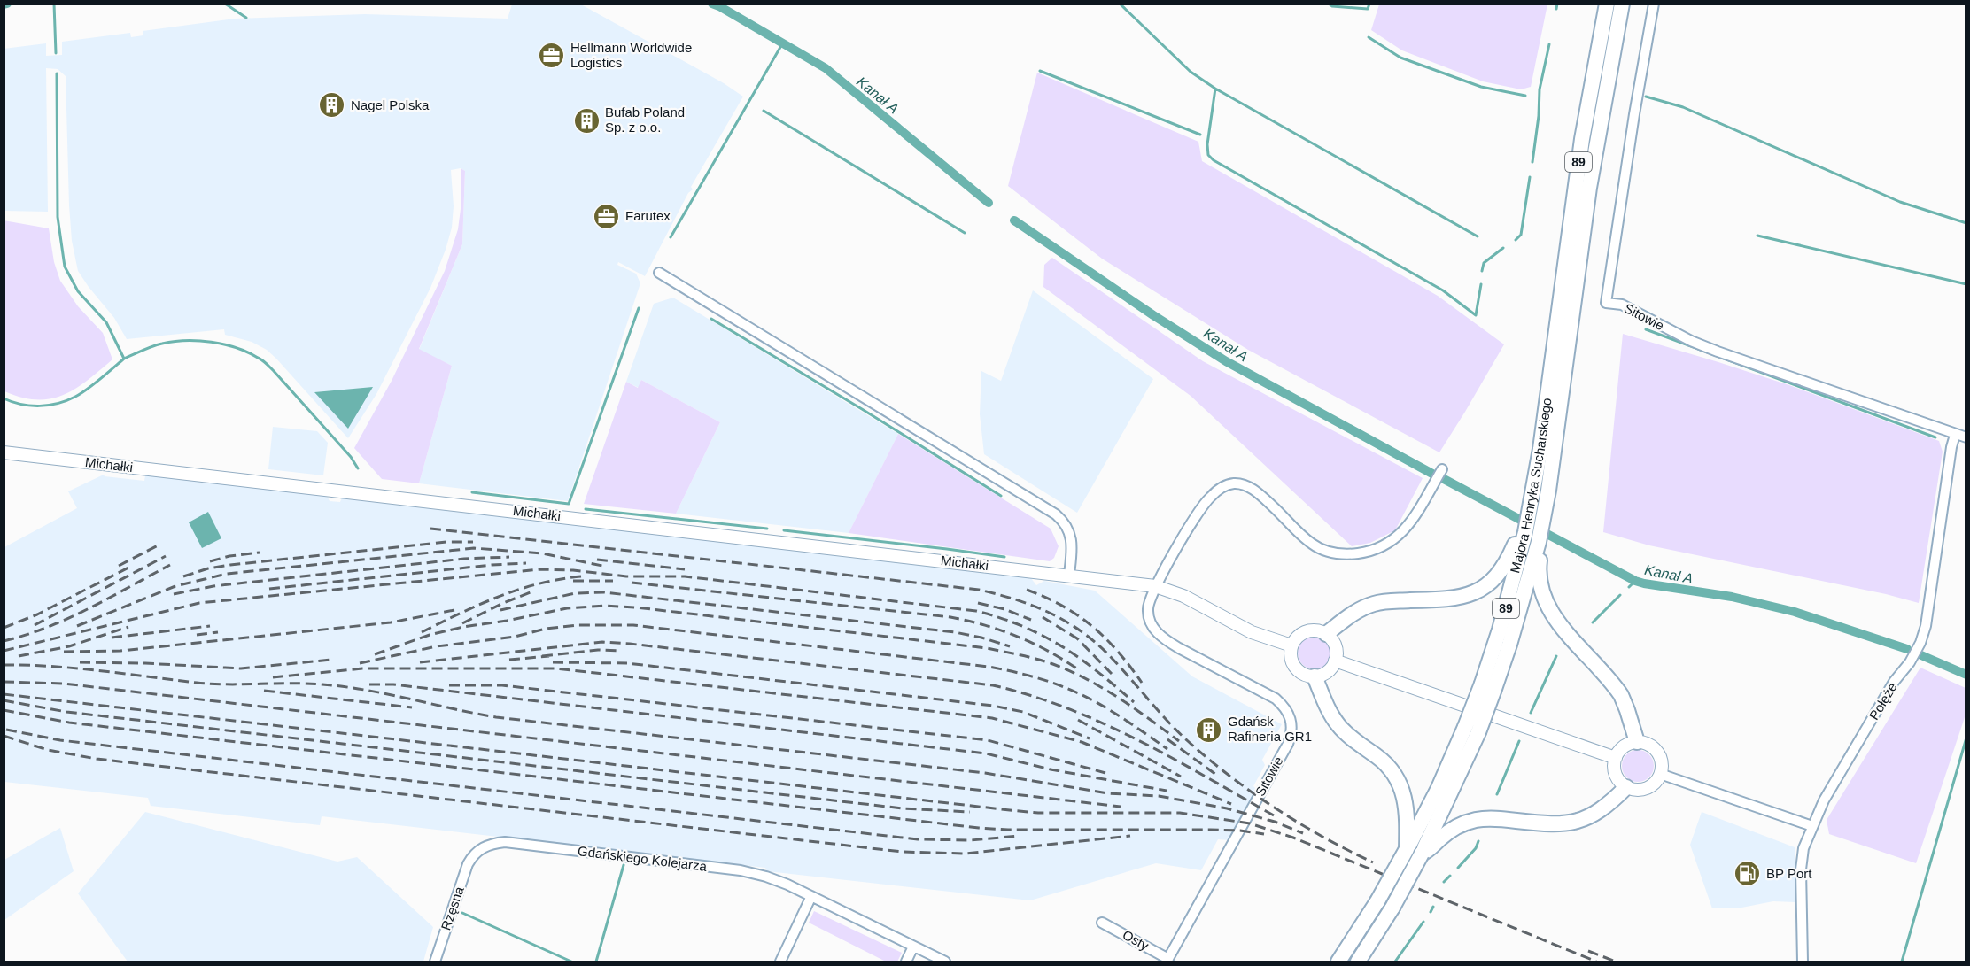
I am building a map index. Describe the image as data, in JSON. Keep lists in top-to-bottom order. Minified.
{"streets":{"highway":["89","Majora Henryka Sucharskiego"],"street":["Sitowie","Michałki","Połęże","Gdańskiego Kolejarza","Rzęsna","Osty"]},"crossings":[["Sitowie","Michałki"],["Sitowie","Połęże"],["Sitowie","Osty"],["Gdańskiego Kolejarza","Rzęsna"]],"water":["Kanał A"],"places":{"office":["Hellmann Worldwide Logistics","Farutex"],"building":["Nagel Polska","Bufab Poland Sp. z o.o.","Gdańsk Rafineria GR1"],"fuel station":["BP Port"]}}
